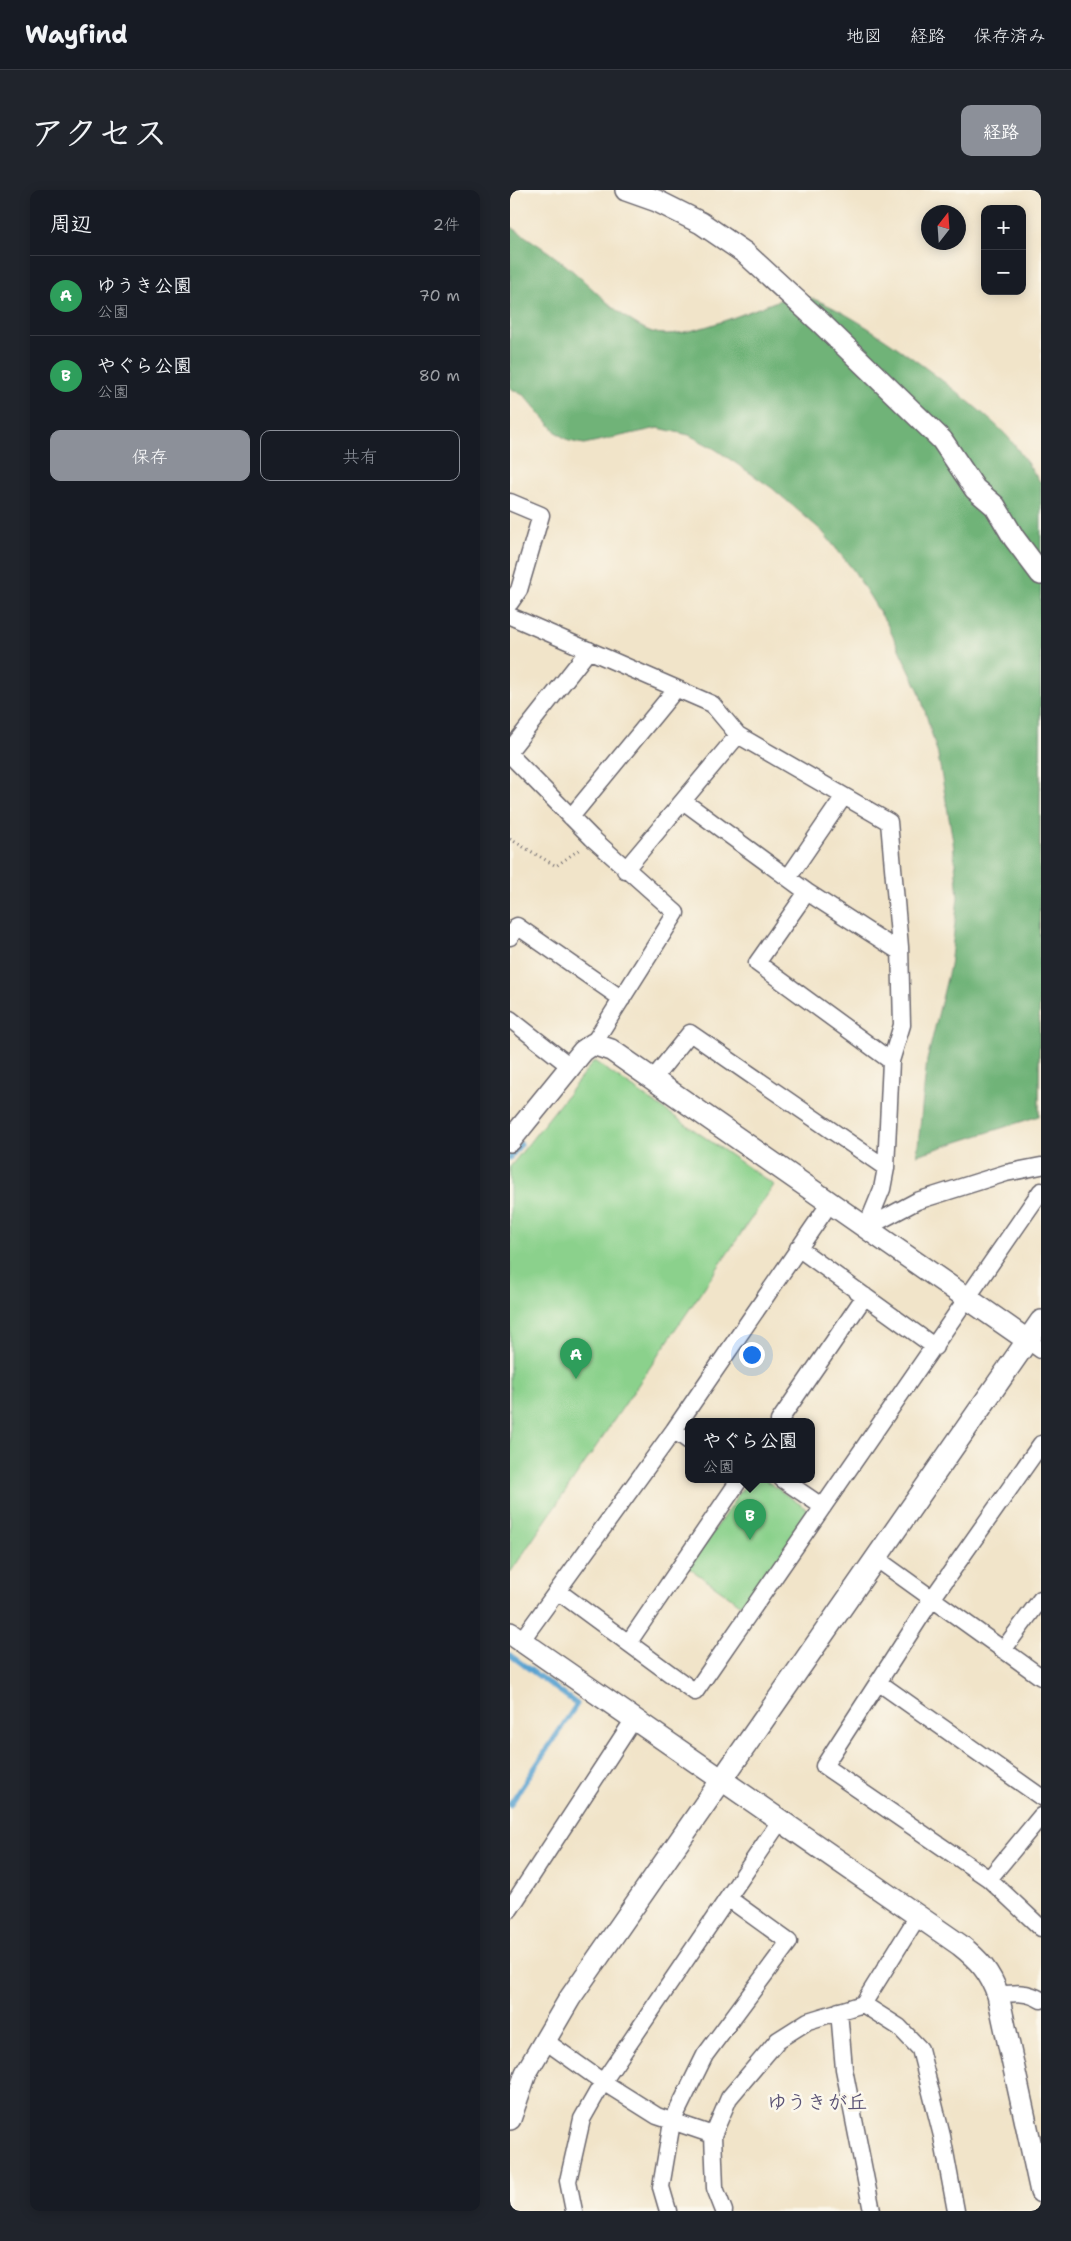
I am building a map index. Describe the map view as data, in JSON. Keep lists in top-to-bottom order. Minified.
{"districts":["ゆうきが丘"],"north":"top","page":{"header":"Wayfind","nav":["地図","経路","保存済み"],"title":"アクセス","buttons":["経路",["保存","共有"]],"heading":["周辺","2件"],"map_buttons":["+","−"],"list":[{"mark":"A","name":"ゆうき公園","note":"公園","value":"70 m"},{"mark":"B","name":"やぐら公園","note":"公園","value":"80 m"}],"pins":["A","B"],"popup":["やぐら公園","公園"]}}
